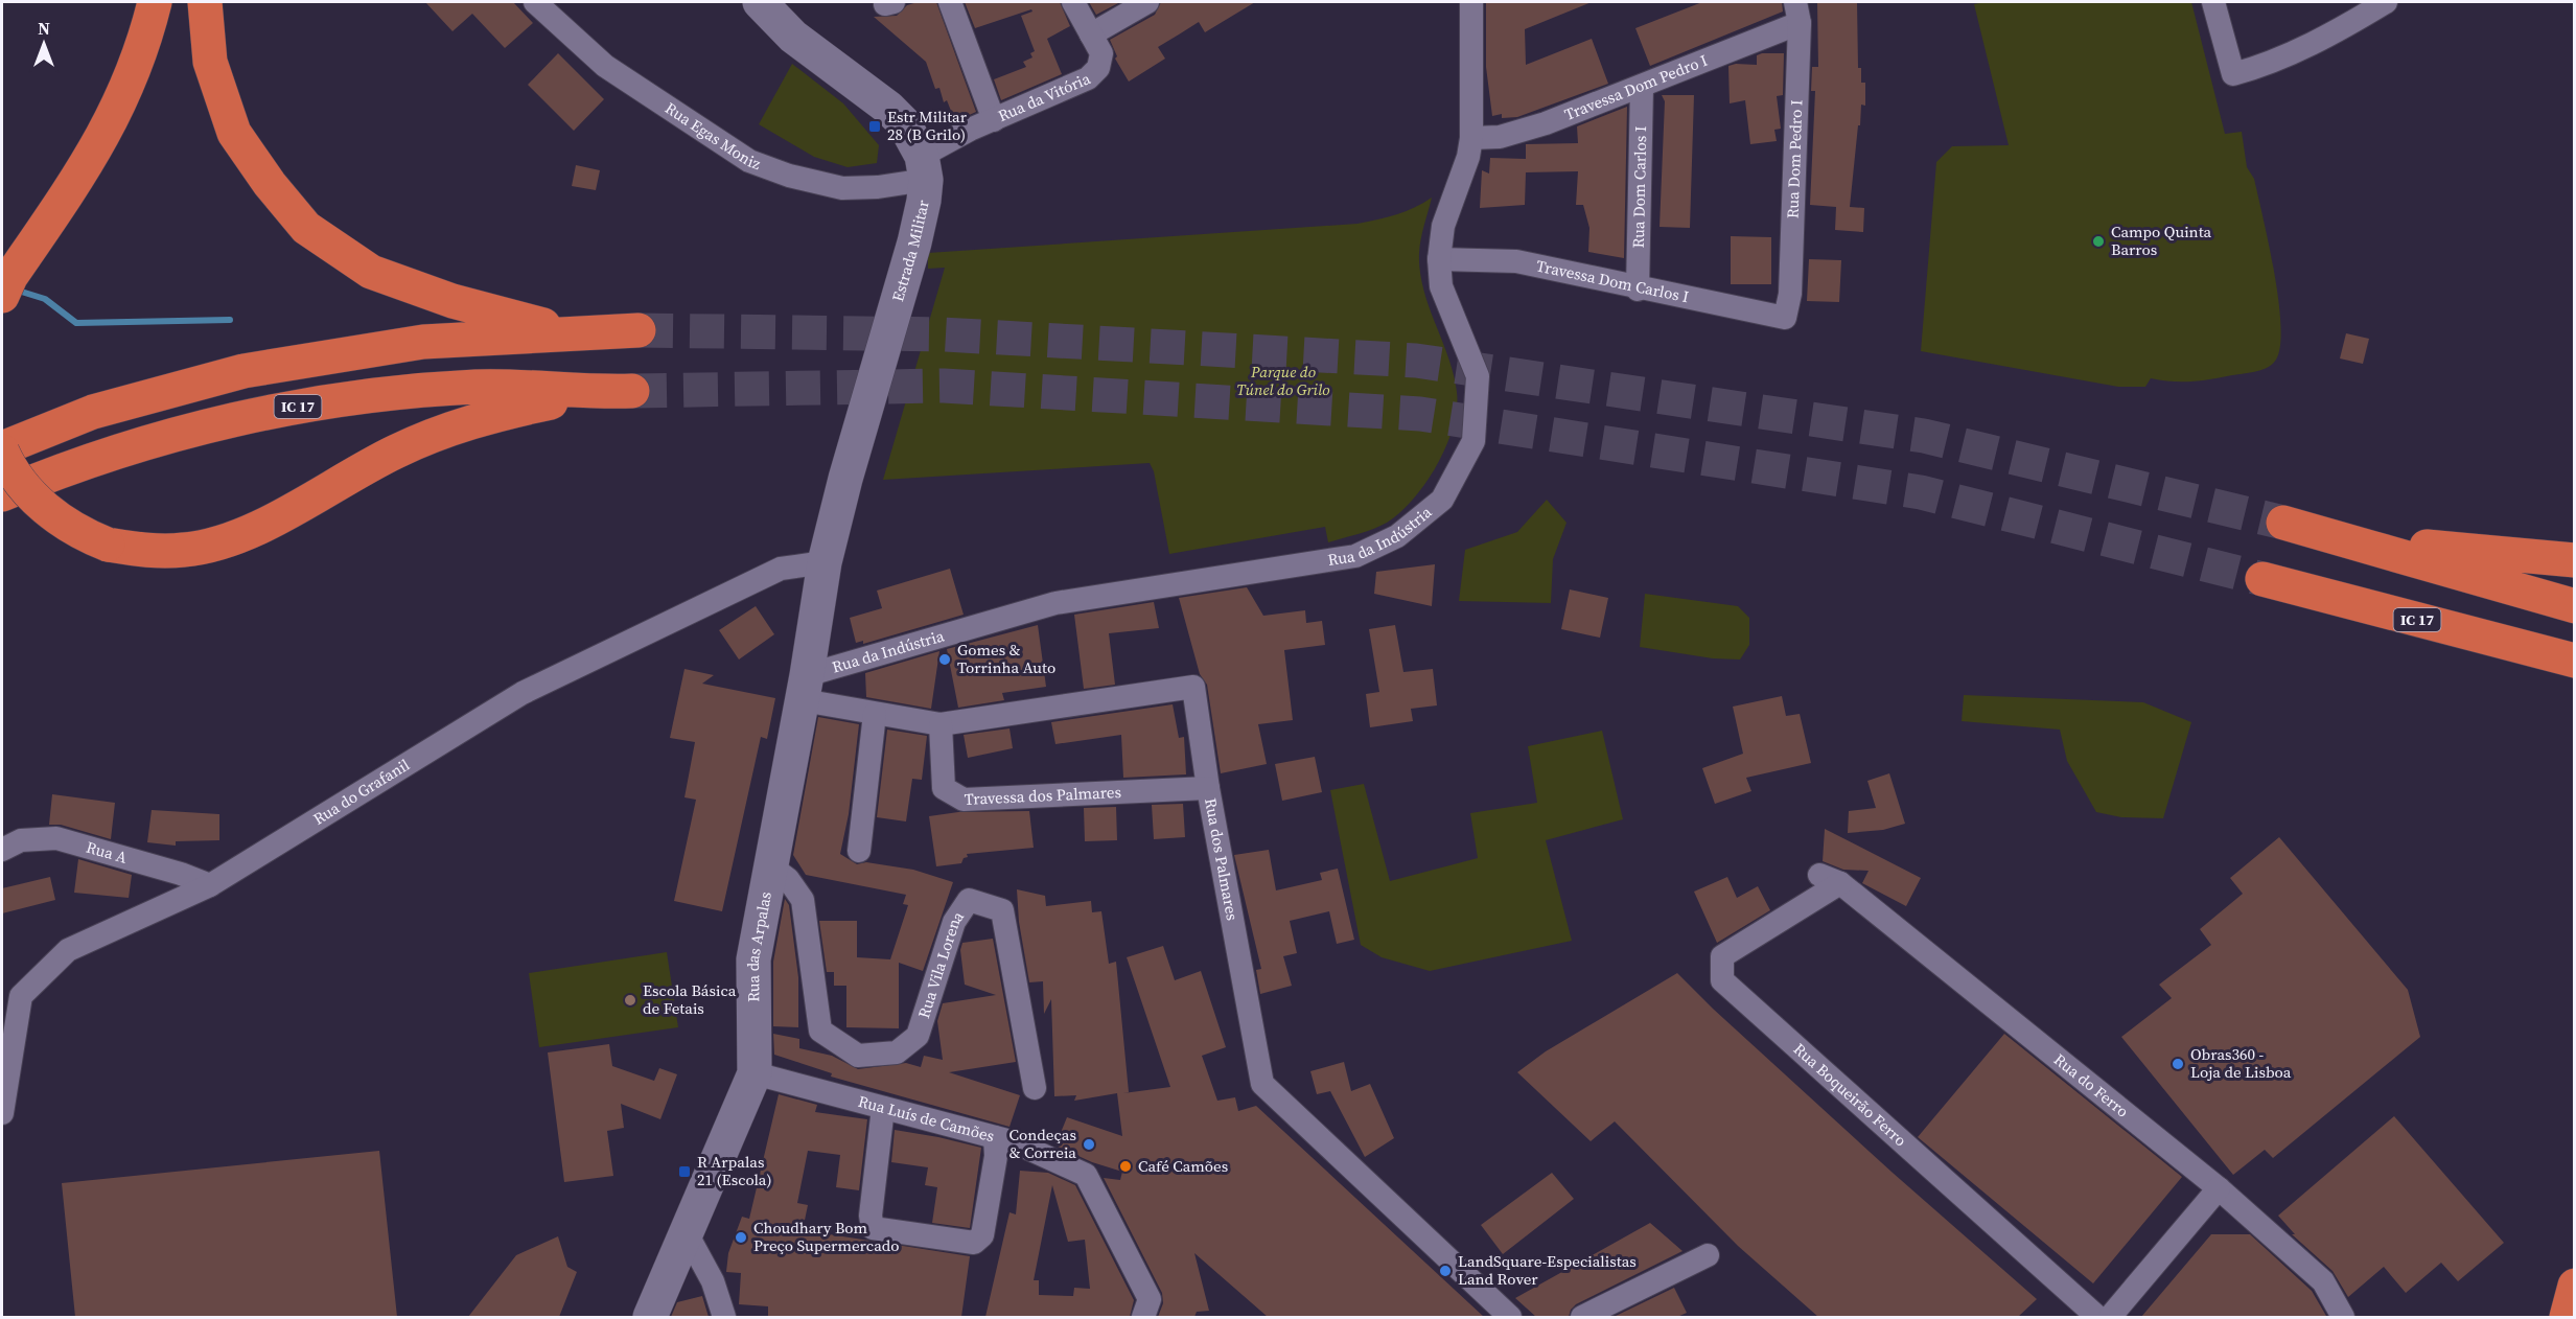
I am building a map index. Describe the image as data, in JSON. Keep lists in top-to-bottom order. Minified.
{"streets":{"highway":["IC 17"],"street":["Travessa Dom Pedro I","Rua da Vitória","Rua Egas Moniz","Rua Dom Pedro I","Rua Dom Carlos I","Estrada Militar","Travessa Dom Carlos I","Rua da Indústria","Rua do Grafanil","Travessa dos Palmares","Rua A","Rua dos Palmares","Rua das Arpalas","Rua Vila Lorena","Rua do Ferro","Rua Boqueirão Ferro","Rua Luís de Camões"]},"crossings":[["Travessa Dom Pedro I","Rua Dom Pedro I"],["Travessa Dom Pedro I","Rua Dom Carlos I"],["Travessa Dom Pedro I","Rua da Indústria"],["Rua da Vitória","Rua Egas Moniz"],["Rua da Vitória","Estrada Militar"],["Rua Egas Moniz","Estrada Militar"],["Rua Dom Pedro I","Travessa Dom Carlos I"],["Rua Dom Carlos I","Travessa Dom Carlos I"],["Estrada Militar","Rua do Grafanil"],["Estrada Militar","Rua das Arpalas"],["Travessa Dom Carlos I","Rua da Indústria"],["Rua da Indústria","Rua dos Palmares"],["Rua da Indústria","Rua das Arpalas"],["Rua do Grafanil","Rua A"],["Rua do Grafanil","Rua das Arpalas"],["Travessa dos Palmares","Rua dos Palmares"],["Rua dos Palmares","Rua das Arpalas"],["Rua das Arpalas","Rua Vila Lorena"],["Rua das Arpalas","Rua Luís de Camões"],["Rua do Ferro","Rua Boqueirão Ferro"]],"parks":["Parque do Túnel do Grilo"],"places":{"transit":["Estr Militar 28 (B Grilo)","R Arpalas 21 (Escola)"],"other":["Campo Quinta Barros","Gomes & Torrinha Auto","Escola Básica de Fetais","Obras360 - Loja de Lisboa","Condeças & Correia","Café Camões","Choudhary Bom Preço Supermercado","LandSquare-Especialistas Land Rover"]},"north":"top"}
